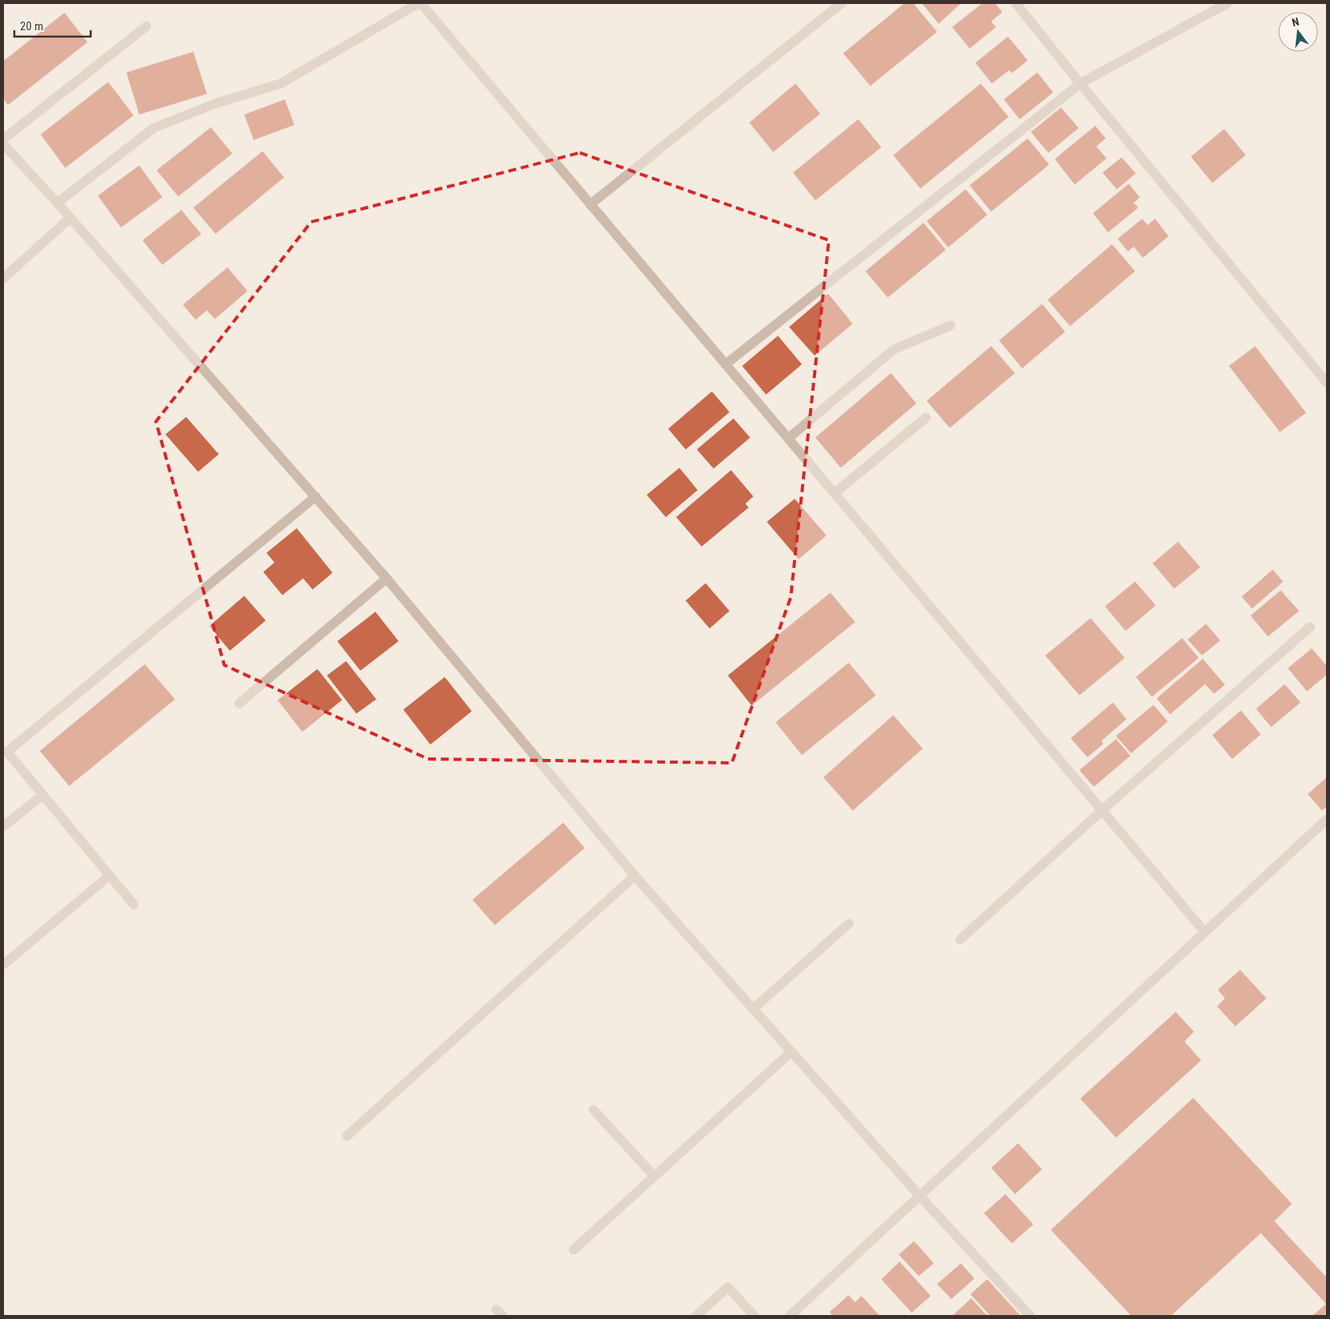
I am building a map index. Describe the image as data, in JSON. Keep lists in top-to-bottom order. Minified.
{"scale_bar":"20 m","north":"top"}
